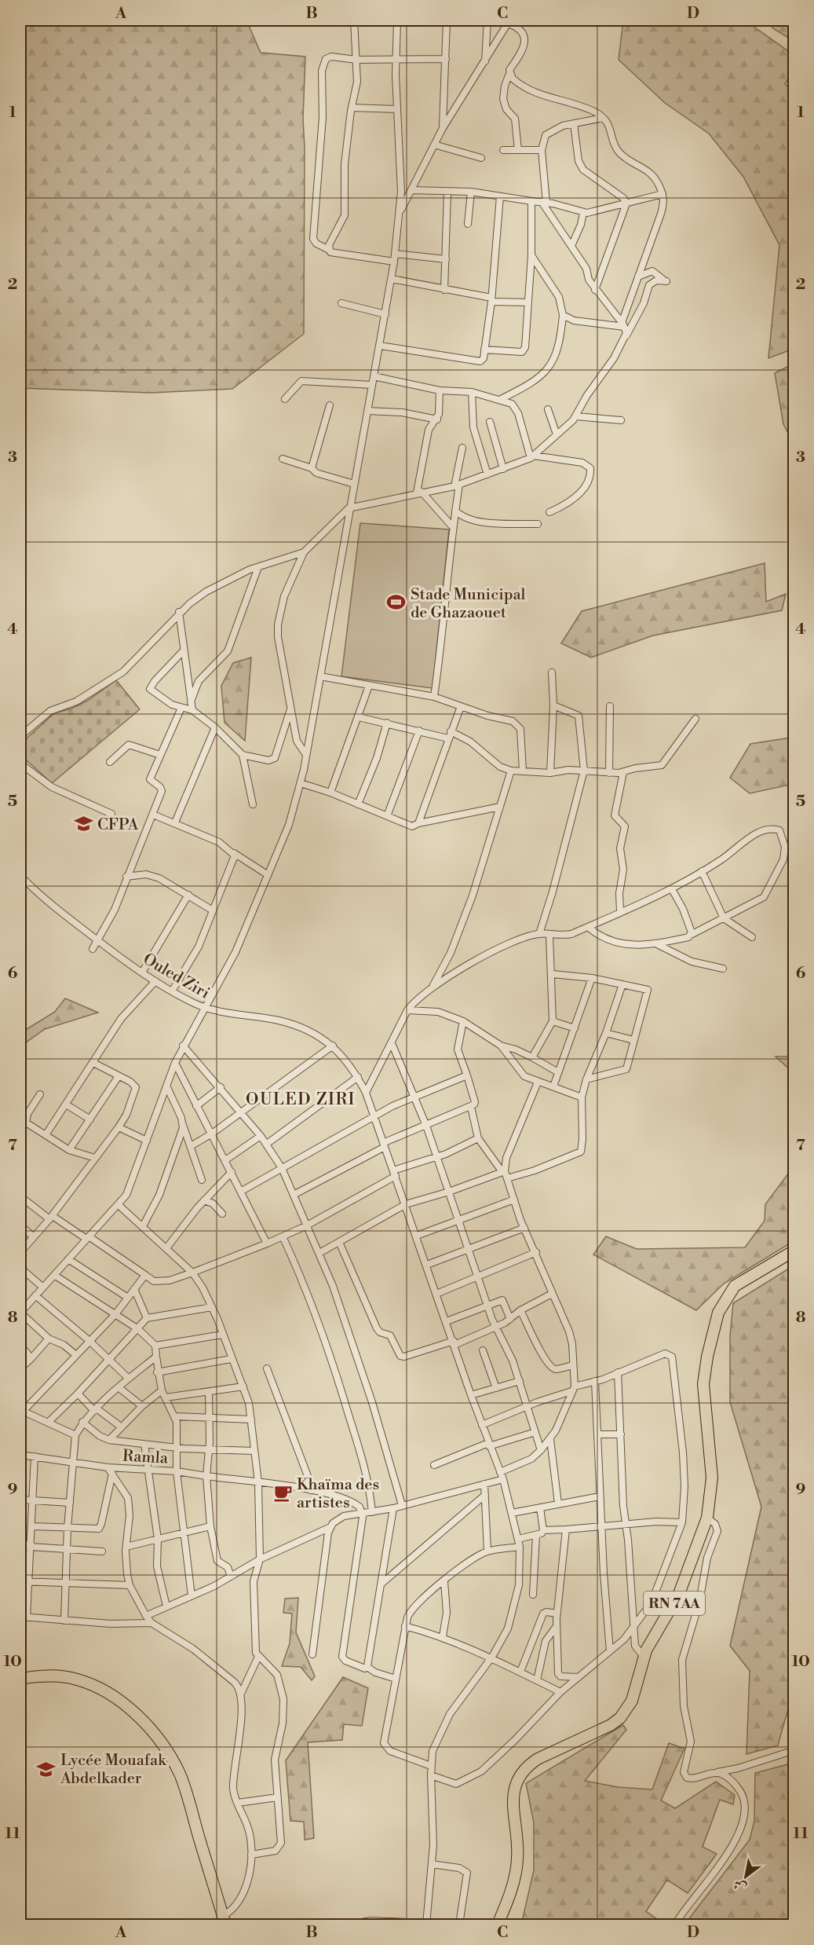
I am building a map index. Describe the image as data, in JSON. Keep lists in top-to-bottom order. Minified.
{"streets":{"main road":["RN 7AA"],"street":["Ouled Ziri","Ramla"]},"districts":["OULED ZIRI"],"places":{"sports":["Stade Municipal de Ghazaouet"],"school or university":["CFPA","Lycée Mouafak Abdelkader"],"cafe":["Khaïma des artistes"]},"north":"bottom left","grid":{"columns":["A","B","C","D"],"rows":["1","2","3","4","5","6","7","8","9","10","11"]}}
